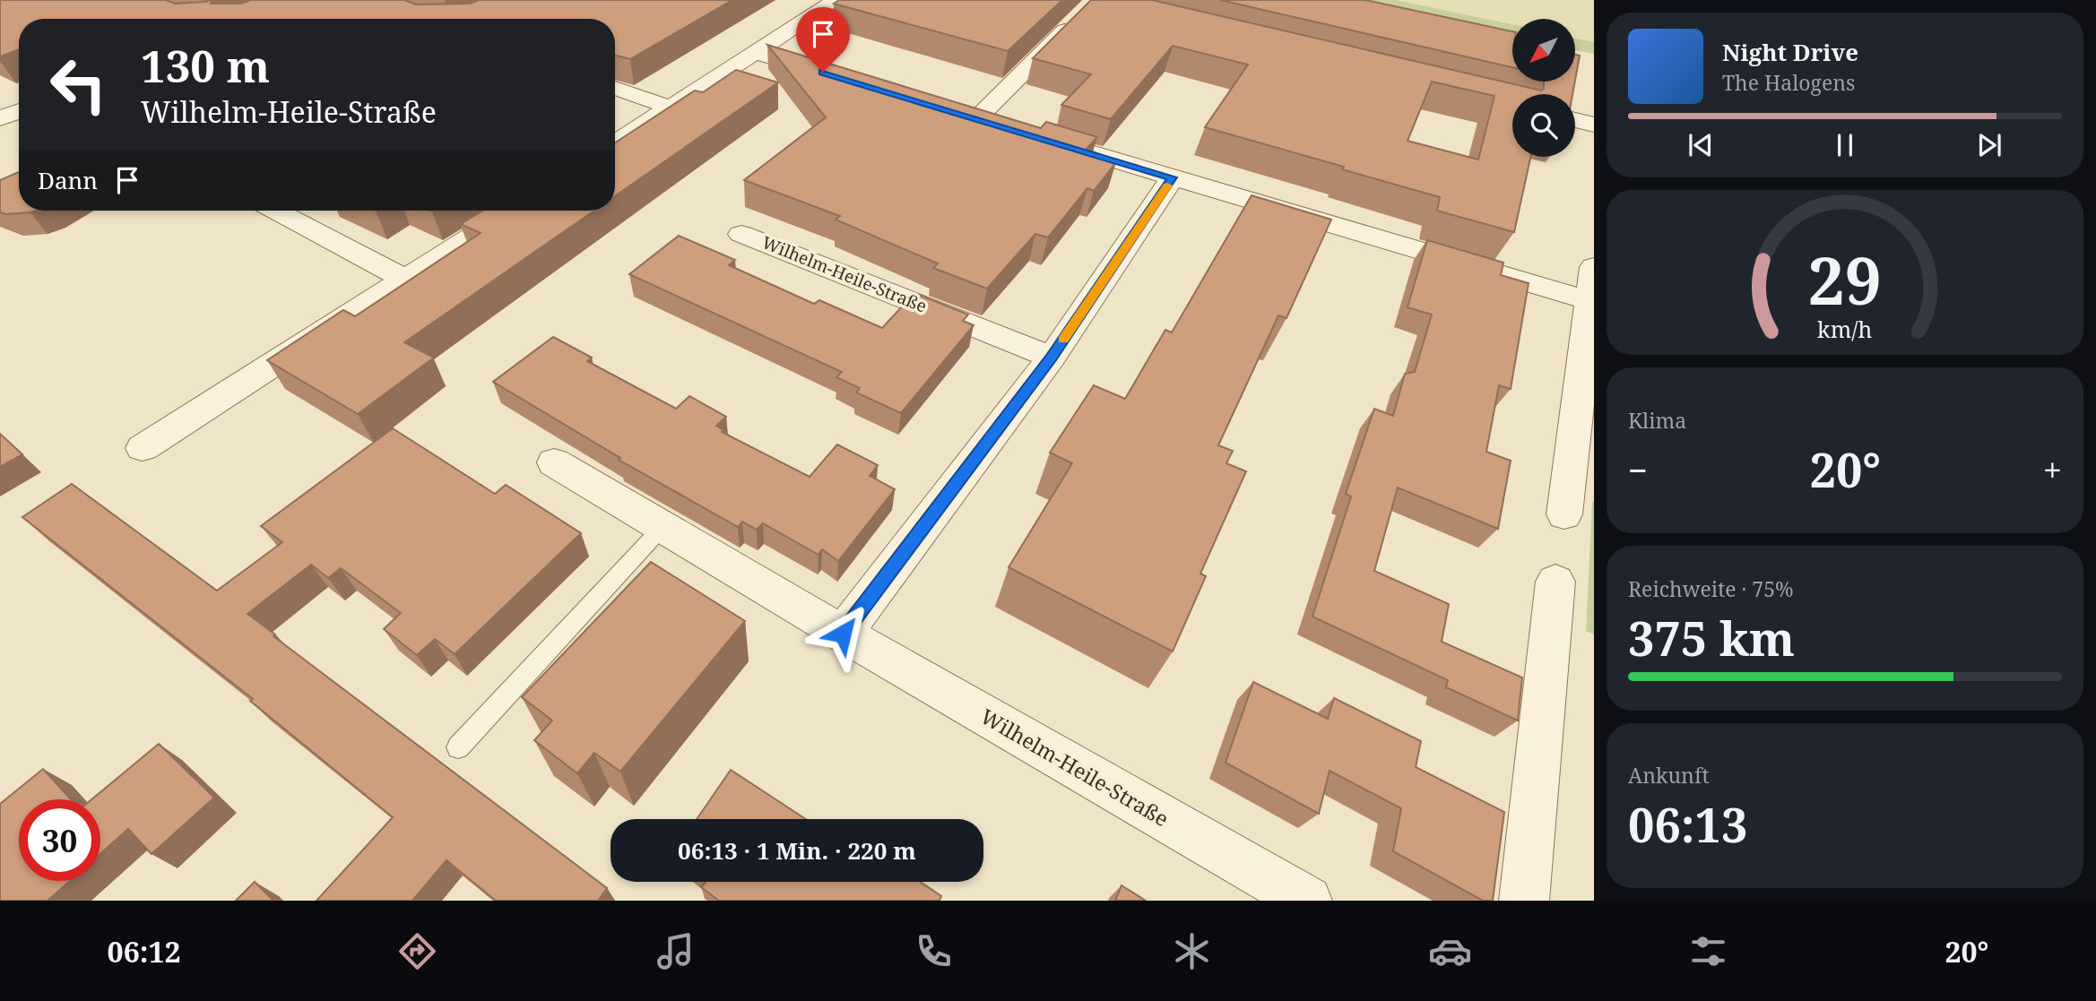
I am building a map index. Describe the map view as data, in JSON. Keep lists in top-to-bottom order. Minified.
{"streets":{"street":["Wilhelm-Heile-Straße"]},"north":"bottom left","page":{"turn":["130 m","Wilhelm-Heile-Straße"],"song":["Night Drive","The Halogens"],"then":"Dann","tile":["Klima",["Reichweite · 75%","375 km"],["Ankunft","06:13"]],"heat":["−","20°","+"],"limit":"30","trip":"06:13 · 1 Min. · 220 m","tabs":["06:12","20°"],"gauge":["29","km/h"]}}
